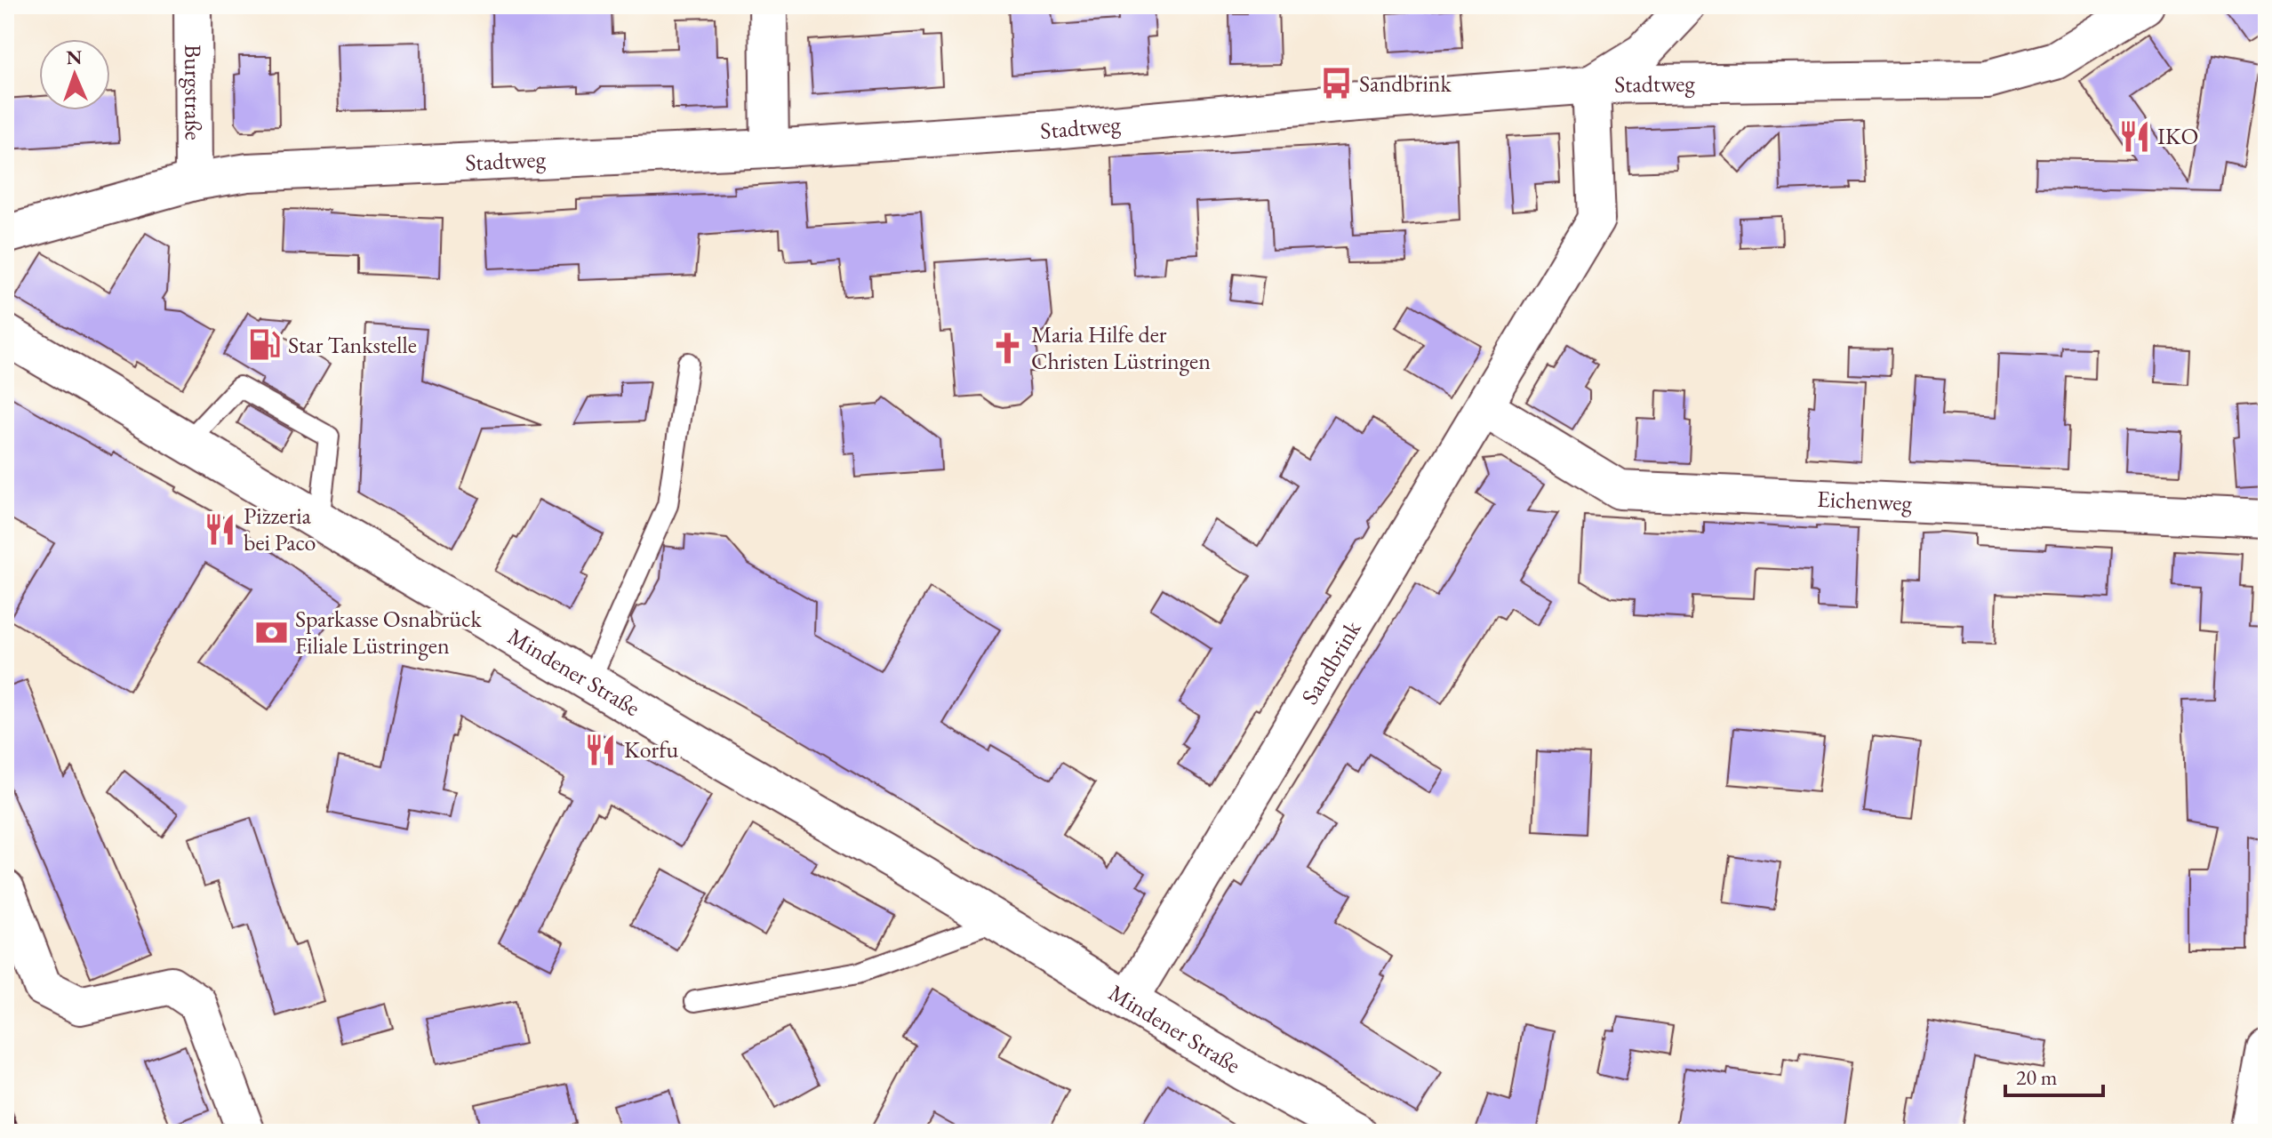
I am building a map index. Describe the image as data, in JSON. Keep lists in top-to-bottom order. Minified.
{"streets":{"main road":["Mindener Straße"],"street":["Stadtweg","Burgstraße","Eichenweg","Sandbrink"]},"crossings":[["Stadtweg","Burgstraße"],["Stadtweg","Sandbrink"],["Eichenweg","Sandbrink"],["Sandbrink","Mindener Straße"]],"places":{"bus stop":["Sandbrink"],"restaurant":["IKO","Pizzeria bei Paco","Korfu"],"fuel station":["Star Tankstelle"],"church":["Maria Hilfe der Christen Lüstringen"],"bank":["Sparkasse Osnabrück Filiale Lüstringen"]},"scale_bar":"20 m","north":"top"}
